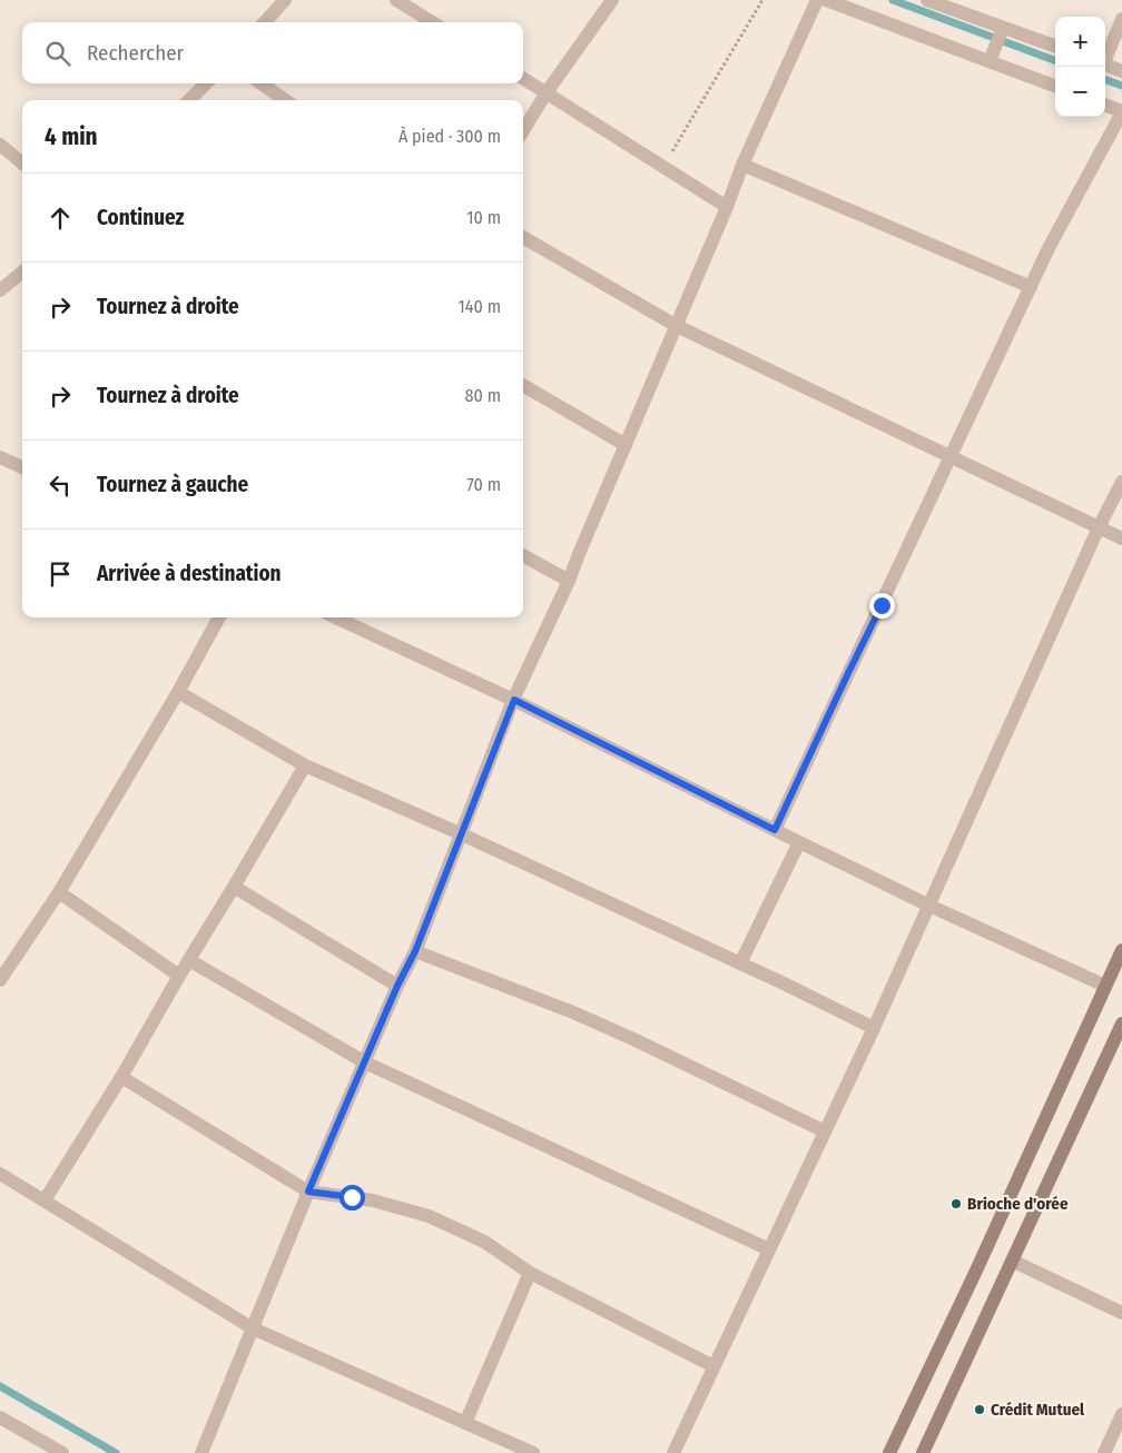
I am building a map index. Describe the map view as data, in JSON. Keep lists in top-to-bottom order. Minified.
{"places":["Brioche d'orée","Crédit Mutuel"],"page":{"map_buttons":["+","−"],"search":"Rechercher","heading":["4 min","À pied · 300 m"],"list":[["Continuez","10 m"],["Tournez à droite","140 m"],["Tournez à droite","80 m"],["Tournez à gauche","70 m"],"Arrivée à destination"]}}
